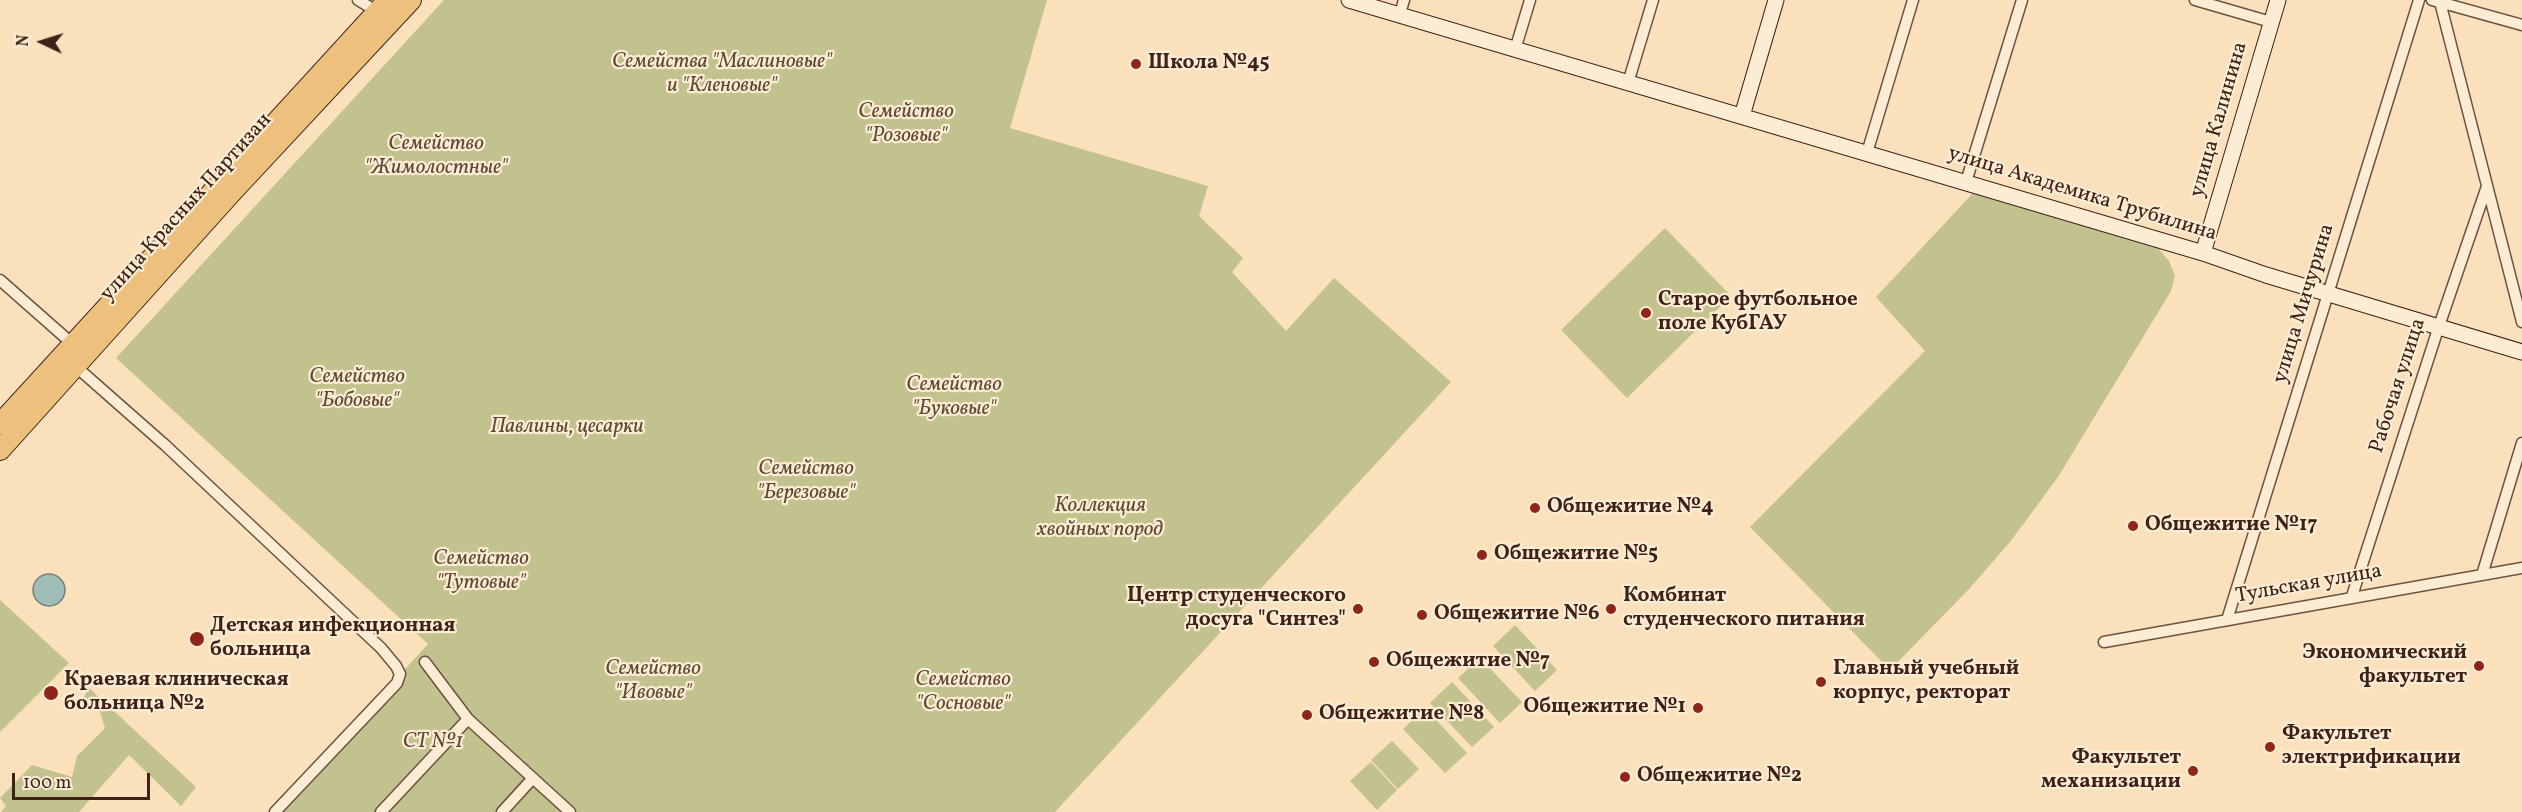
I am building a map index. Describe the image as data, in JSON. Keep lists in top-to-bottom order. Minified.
{"streets":{"highway":["улица Красных Партизан"],"main road":["улица Калинина","улица Академика Трубилина"],"street":["улица Мичурина","Рабочая улица","Тульская улица"]},"crossings":[["улица Калинина","улица Академика Трубилина"],["улица Академика Трубилина","улица Мичурина"],["улица Академика Трубилина","Рабочая улица"],["улица Мичурина","Тульская улица"],["Рабочая улица","Тульская улица"]],"parks":["Семейства \"Маслиновые\" и \"Кленовые\"","Семейство \"Розовые\"","Семейство \"Жимолостные\"","Семейство \"Бобовые\"","Семейство \"Буковые\"","Павлины, цесарки","Семейство \"Березовые\"","Коллекция хвойных пород","Семейство \"Тутовые\"","Семейство \"Ивовые\"","Семейство \"Сосновые\"","СТ №1"],"places":["Школа №45","Старое футбольное поле КубГАУ","Общежитие №4","Общежитие №17","Общежитие №5","Центр студенческого досуга \"Синтез\"","Комбинат студенческого питания","Общежитие №6","Детская инфекционная больница","Общежитие №7","Экономический факультет","Главный учебный корпус, ректорат","Краевая клиническая больница №2","Общежитие №1","Общежитие №8","Факультет электрификации","Факультет механизации","Общежитие №2"],"scale_bar":"100 m","north":"left"}
